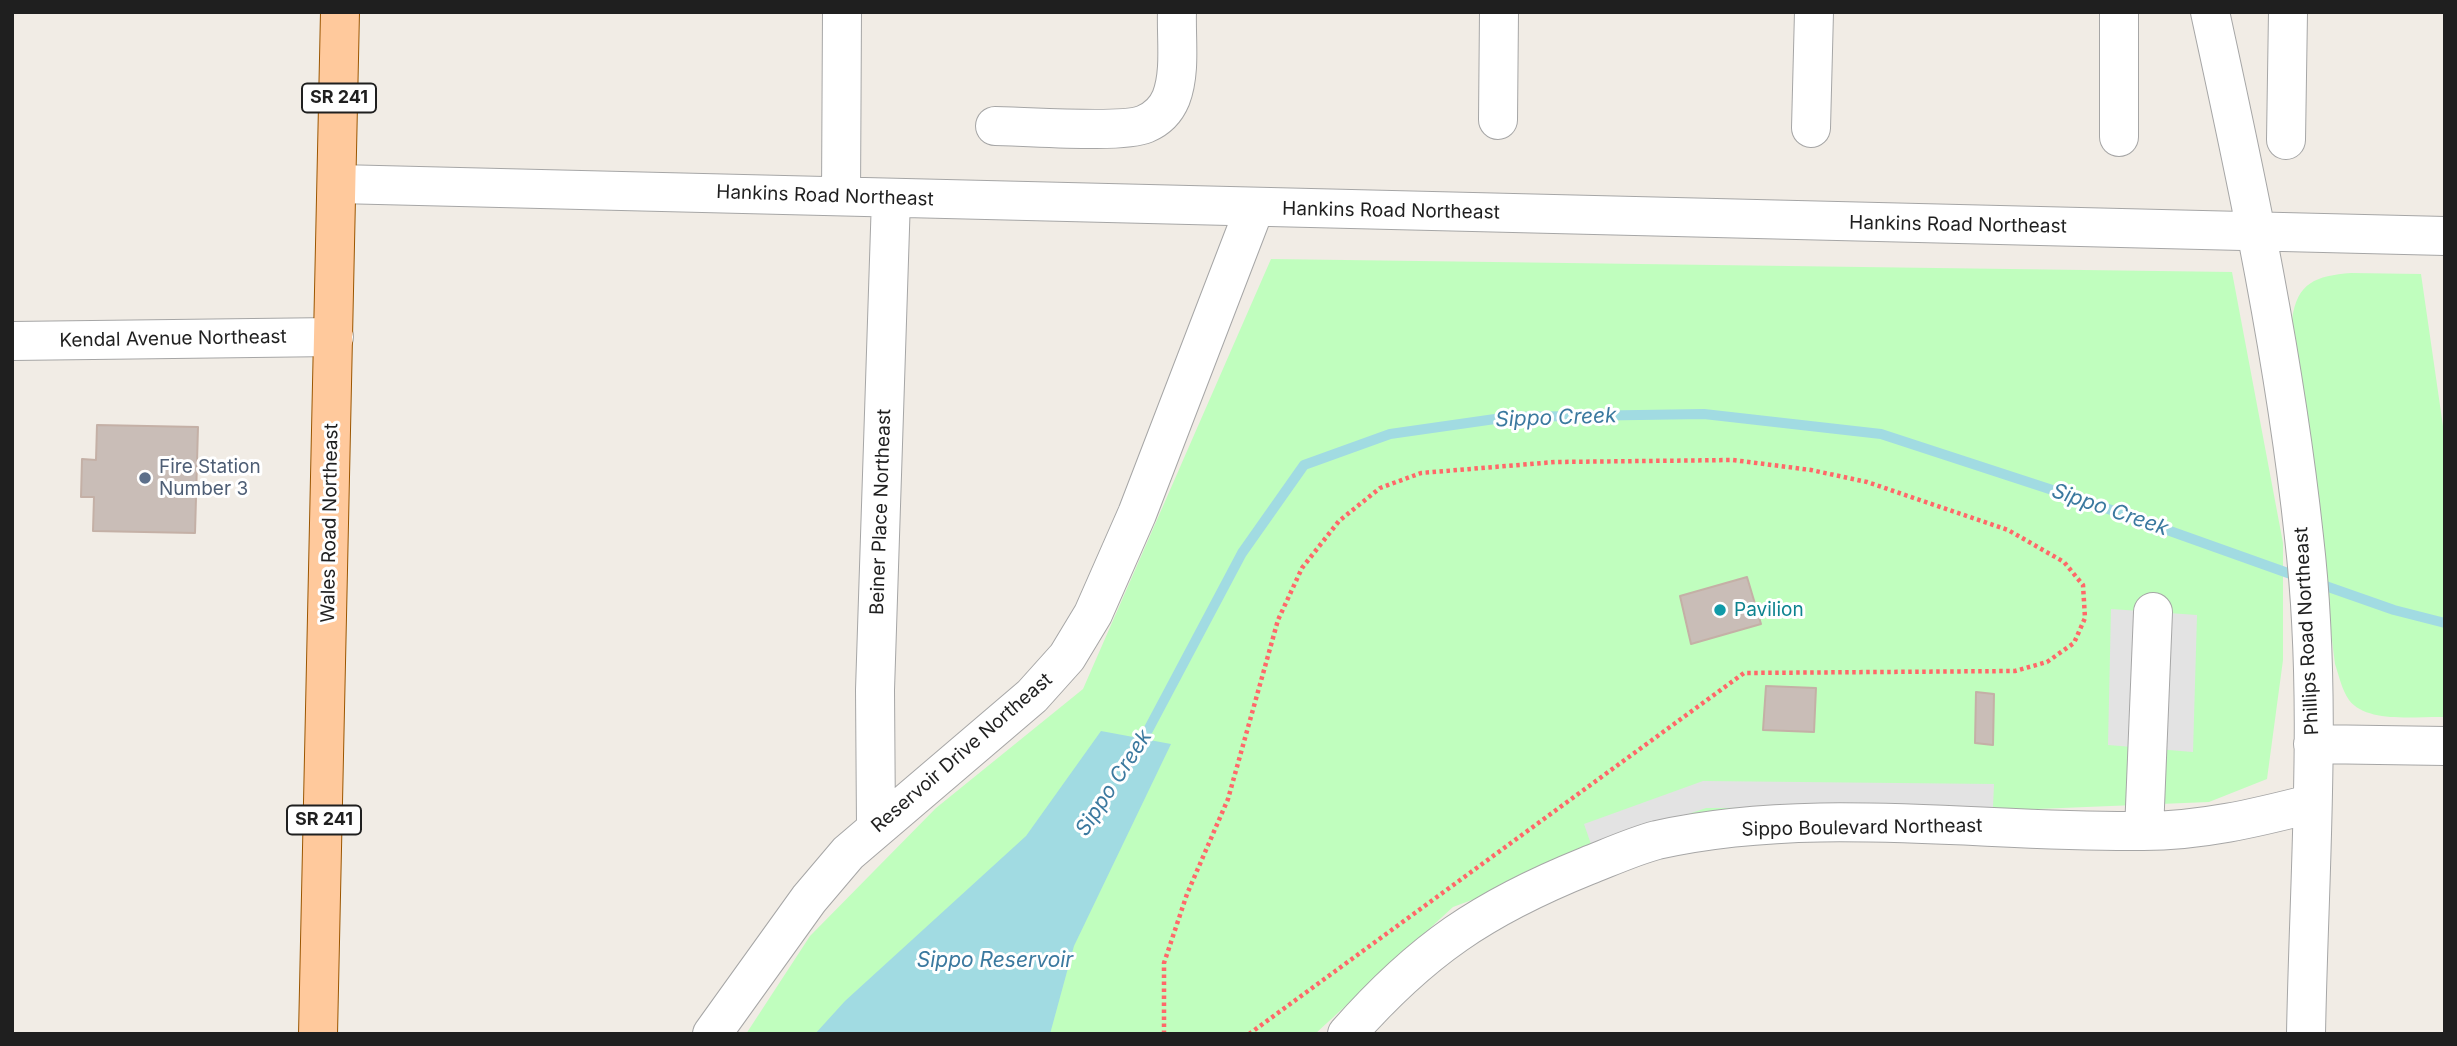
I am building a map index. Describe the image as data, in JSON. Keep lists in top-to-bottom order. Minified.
{"streets":{"main road":["SR 241","Wales Road Northeast"],"street":["Hankins Road Northeast","Kendal Avenue Northeast","Beiner Place Northeast","Phillips Road Northeast","Reservoir Drive Northeast","Sippo Boulevard Northeast"]},"crossings":[["Hankins Road Northeast","Beiner Place Northeast"],["Hankins Road Northeast","Wales Road Northeast"],["Hankins Road Northeast","Phillips Road Northeast"],["Hankins Road Northeast","Reservoir Drive Northeast"],["Kendal Avenue Northeast","Wales Road Northeast"],["Beiner Place Northeast","Reservoir Drive Northeast"],["Phillips Road Northeast","Sippo Boulevard Northeast"]],"water":["Sippo Creek","Sippo Reservoir"],"places":["Fire Station Number 3","Pavilion"]}
